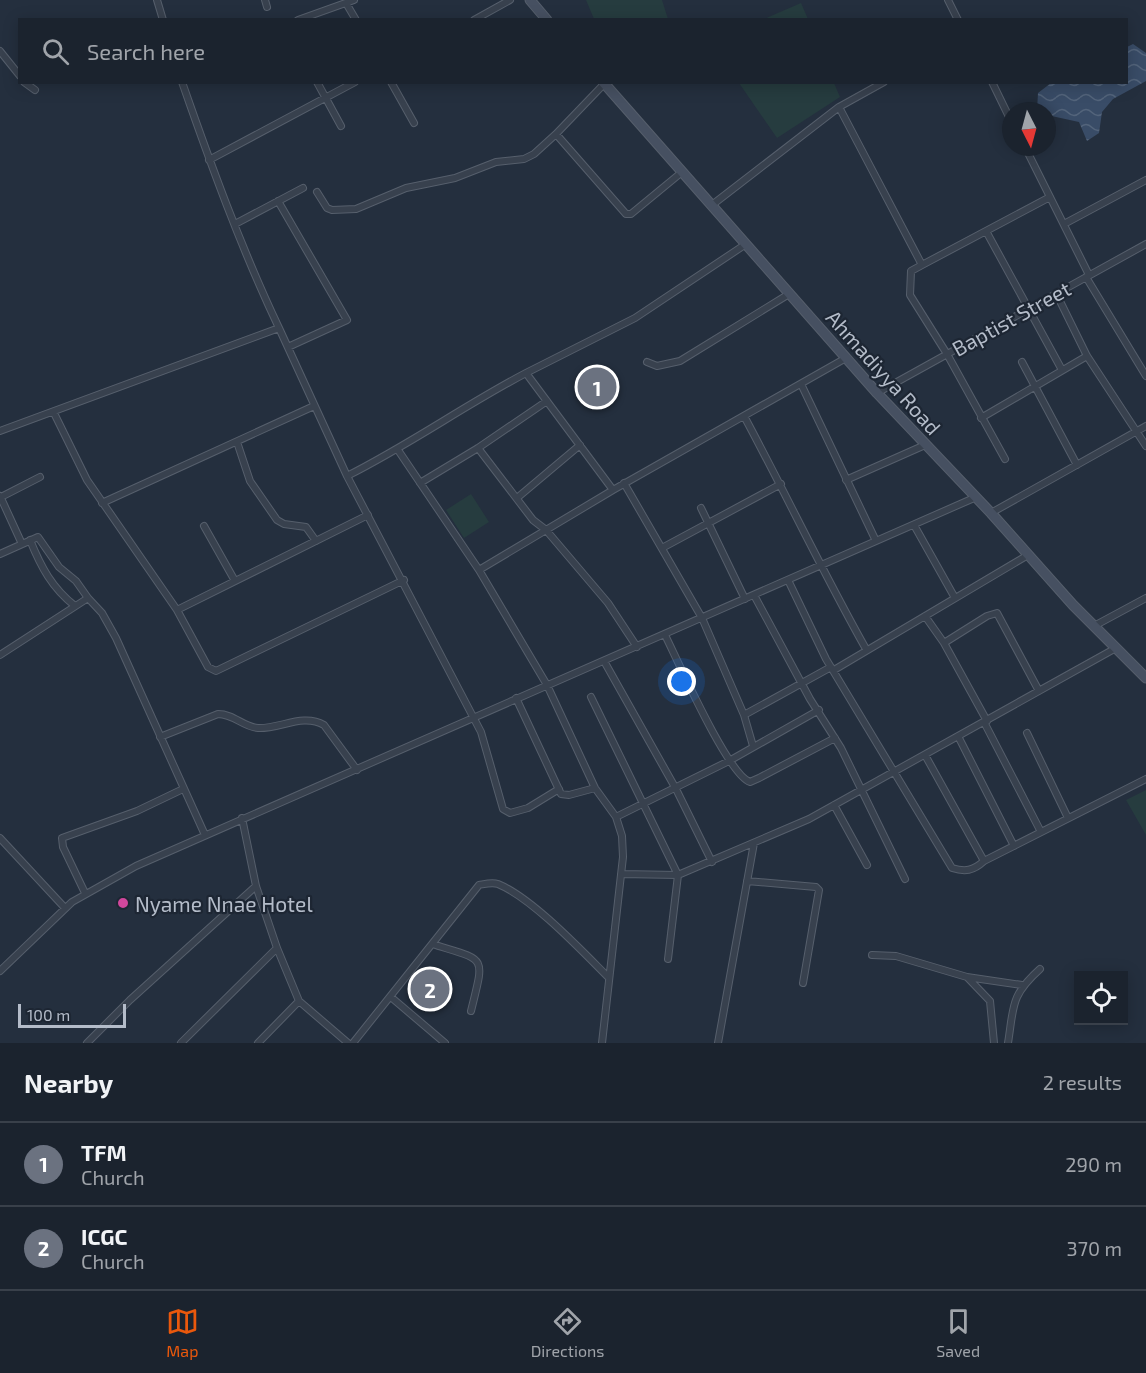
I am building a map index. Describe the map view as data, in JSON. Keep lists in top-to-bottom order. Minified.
{"streets":{"street":["Baptist Street","Ahmadiyya Road"]},"crossings":[["Baptist Street","Ahmadiyya Road"]],"places":["Nyame Nnae Hotel"],"scale_bar":"100 m","north":"bottom","page":{"search":"Search here","pins":["1","2"],"scale":"100 m","heading":["Nearby","2 results"],"list":[{"mark":"1","name":"TFM","note":"Church","value":"290 m"},{"mark":"2","name":"ICGC","note":"Church","value":"370 m"}],"nav":["Map","Directions","Saved"]}}
